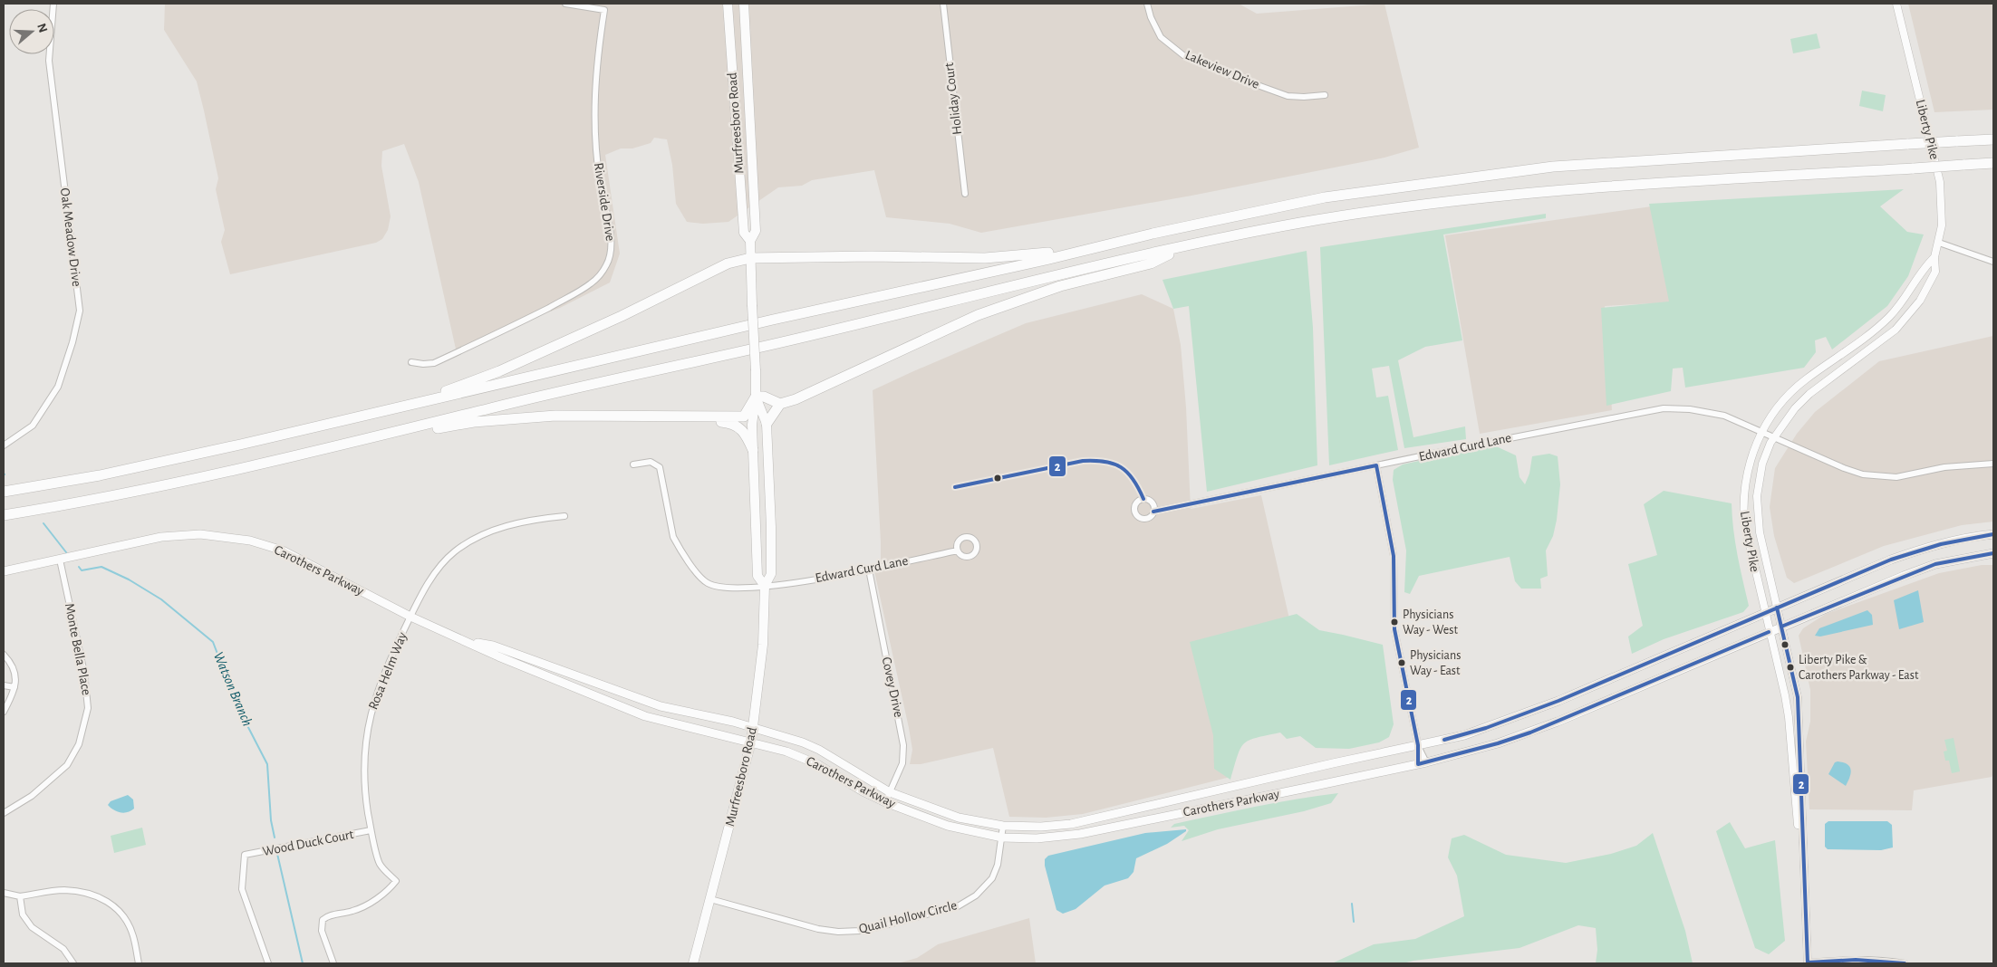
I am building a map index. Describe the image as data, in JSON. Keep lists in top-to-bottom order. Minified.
{"streets":{"main road":["Murfreesboro Road","Carothers Parkway"],"street":["Lakeview Drive","Holiday Court","Liberty Pike","Riverside Drive","Oak Meadow Drive","Edward Curd Lane","Monte Bella Place","Rosa Helm Way","Covey Drive","Wood Duck Court","Quail Hollow Circle"]},"crossings":[["Murfreesboro Road","Edward Curd Lane"],["Murfreesboro Road","Carothers Parkway"],["Murfreesboro Road","Quail Hollow Circle"],["Liberty Pike","Edward Curd Lane"],["Liberty Pike","Carothers Parkway"],["Edward Curd Lane","Covey Drive"],["Carothers Parkway","Monte Bella Place"],["Carothers Parkway","Rosa Helm Way"],["Carothers Parkway","Covey Drive"],["Carothers Parkway","Quail Hollow Circle"],["Rosa Helm Way","Wood Duck Court"]],"water":["Watson Branch"],"places":["Physicians Way - West","Physicians Way - East","Liberty Pike & Carothers Parkway - East"],"lines":["transit line 2"],"north":"right"}
